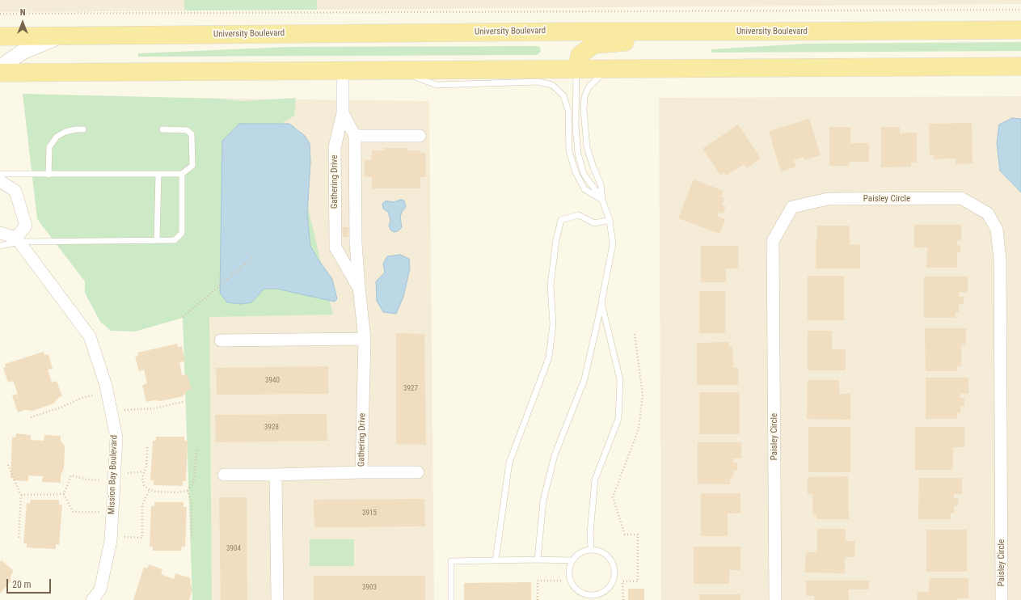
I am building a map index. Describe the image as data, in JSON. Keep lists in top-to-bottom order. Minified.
{"streets":{"main road":["University Boulevard"],"street":["Gathering Drive","Paisley Circle","Mission Bay Boulevard"]},"house_numbers":["3940","3927","3928","3915","3904","3903"],"scale_bar":"20 m","north":"top"}
